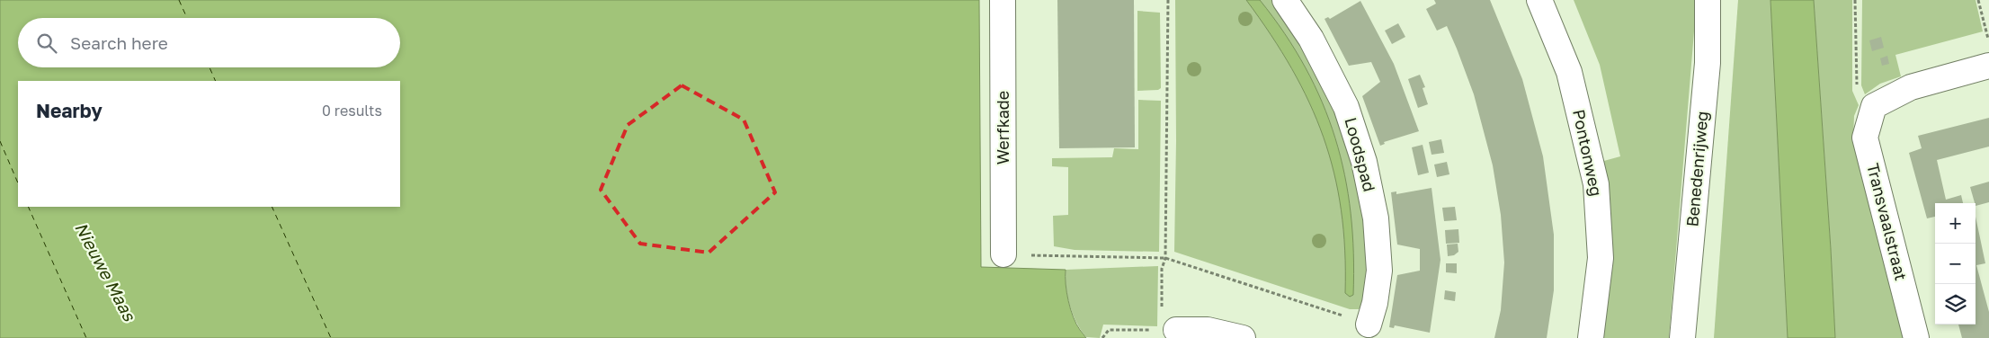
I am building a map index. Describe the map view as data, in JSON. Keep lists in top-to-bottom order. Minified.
{"streets":{"street":["Werfkade","Pontonweg","Loodspad","Benedenrijweg","Transvaalstraat"]},"water":["Nieuwe Maas"],"page":{"search":"Search here","heading":["Nearby","0 results"],"map_buttons":["+","−"]}}
